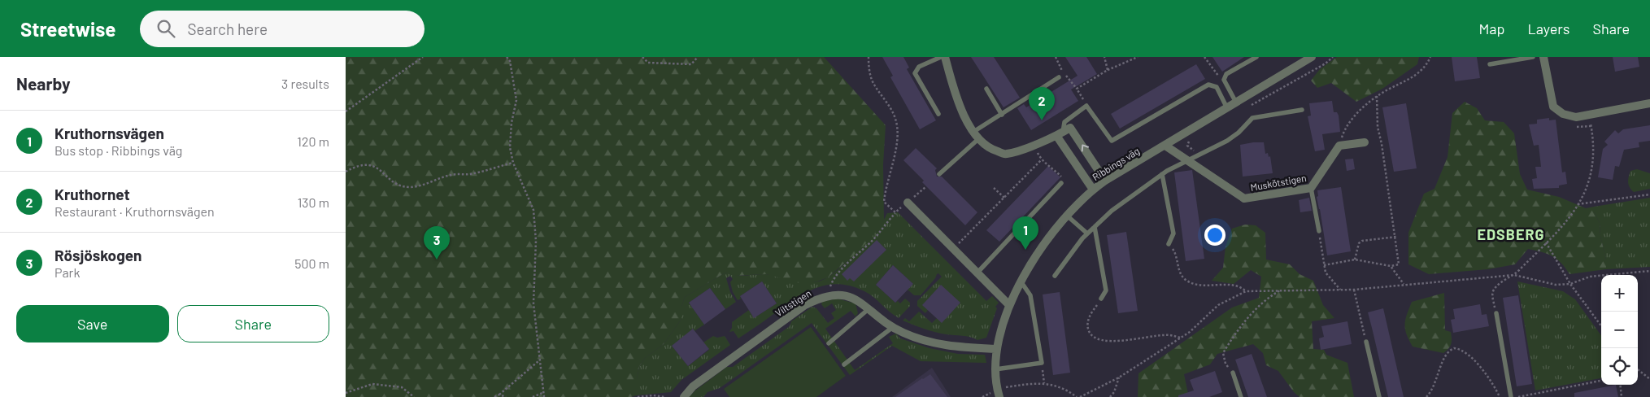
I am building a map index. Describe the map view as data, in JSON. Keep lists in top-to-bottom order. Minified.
{"streets":{"street":["Ribbings väg","Muskötstigen","Viltstigen"]},"crossings":[["Ribbings väg","Muskötstigen"],["Ribbings väg","Viltstigen"]],"districts":["EDSBERG"],"page":{"header":"Streetwise","search":"Search here","nav":["Map","Layers","Share"],"heading":["Nearby","3 results"],"pins":["2","1","3"],"list":[{"mark":"1","name":"Kruthornsvägen","note":"Bus stop · Ribbings väg","value":"120 m"},{"mark":"2","name":"Kruthornet","note":"Restaurant · Kruthornsvägen","value":"130 m"},{"mark":"3","name":"Rösjöskogen","note":"Park","value":"500 m"}],"map_buttons":["+","−"],"buttons":["Save","Share"]}}
